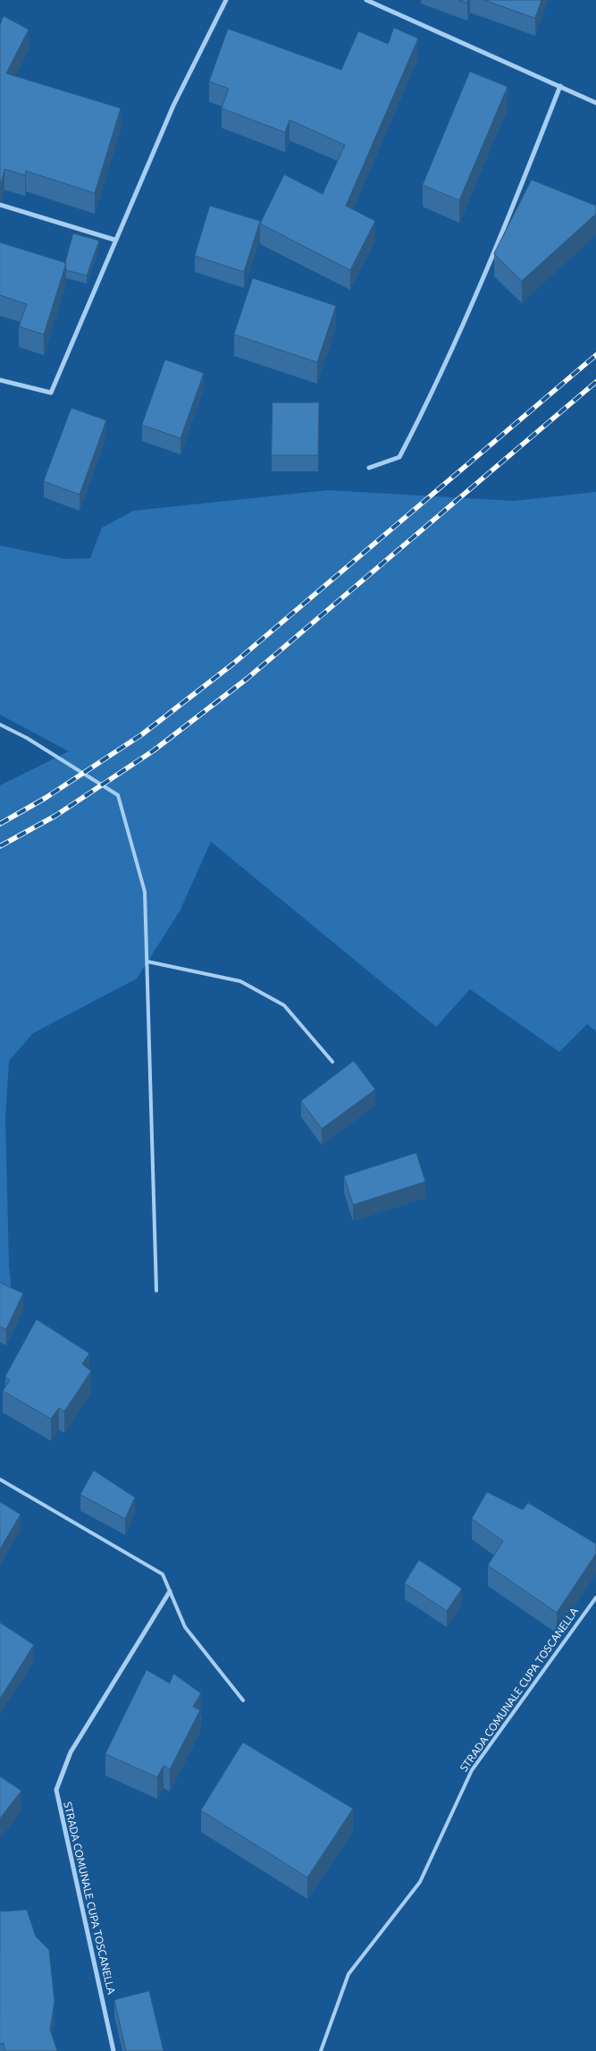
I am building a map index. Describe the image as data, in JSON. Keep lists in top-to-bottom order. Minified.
{"streets":{"street":["STRADA COMUNALE CUPA TOSCANELLA"]}}
